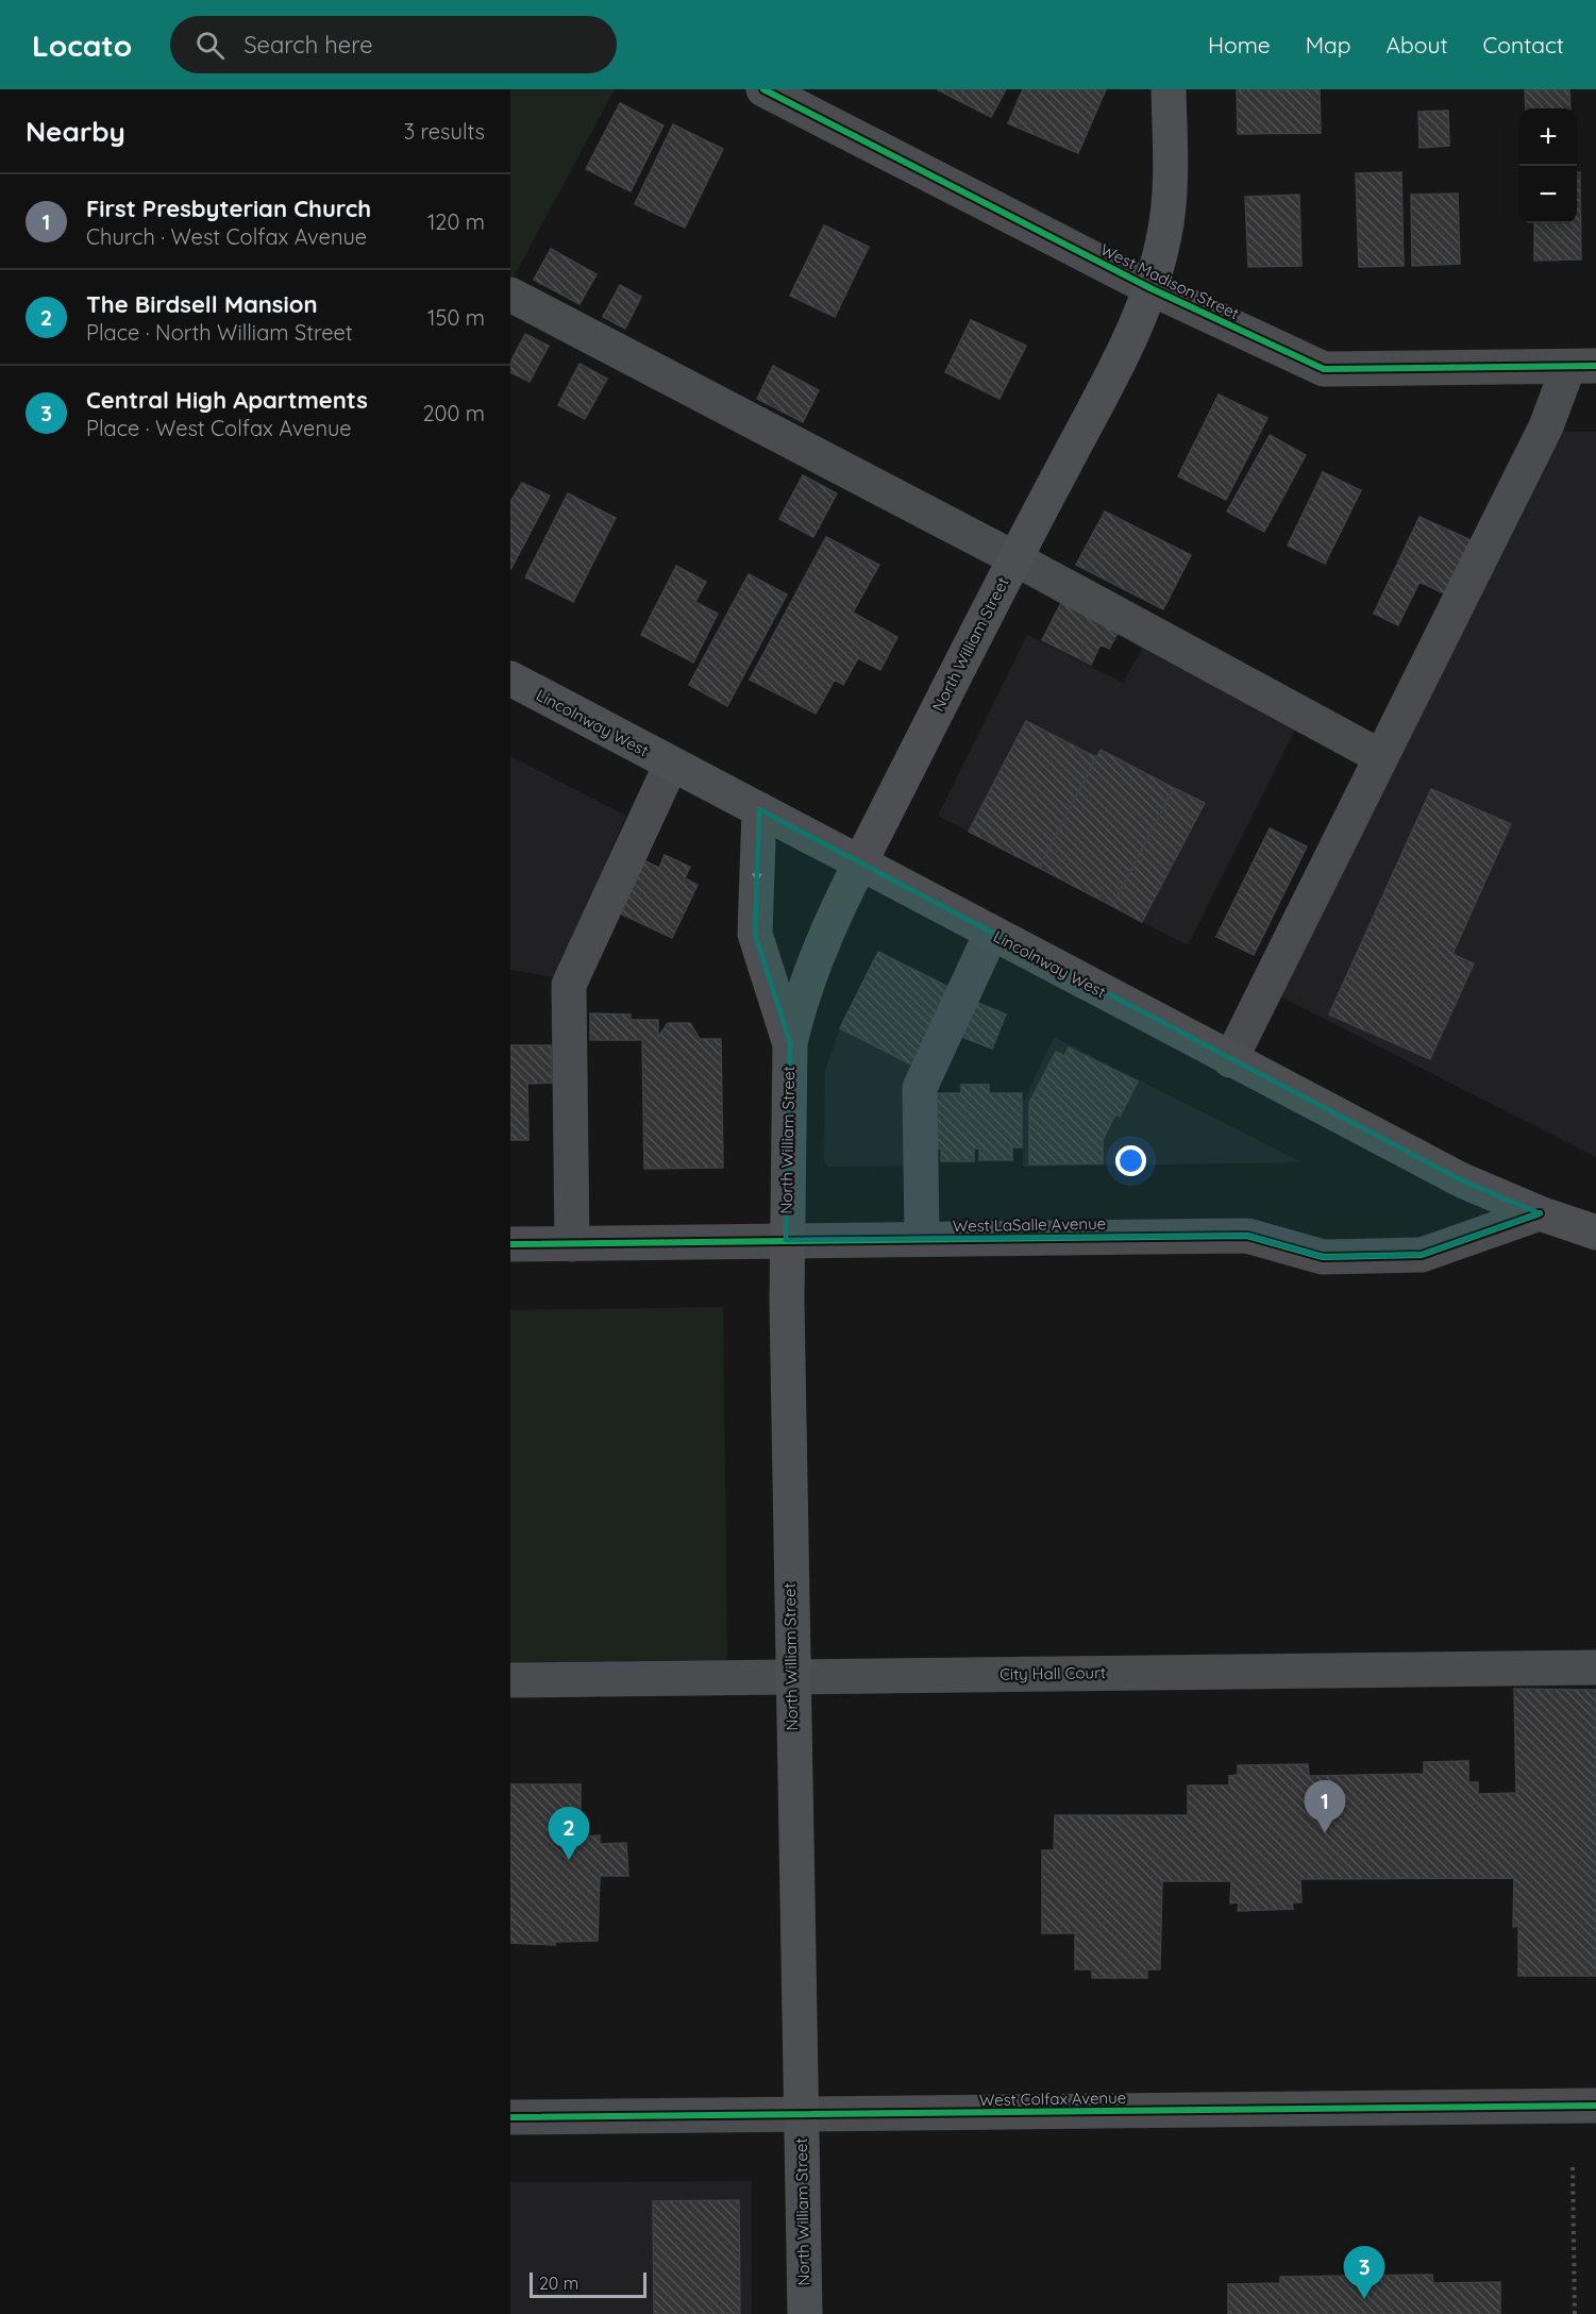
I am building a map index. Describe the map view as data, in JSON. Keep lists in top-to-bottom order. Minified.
{"streets":{"main road":["North William Street","Lincolnway West"],"street":["West Madison Street","West LaSalle Avenue","City Hall Court","West Colfax Avenue"]},"crossings":[["West Madison Street","North William Street"],["North William Street","Lincolnway West"],["North William Street","West LaSalle Avenue"],["North William Street","City Hall Court"],["North William Street","West Colfax Avenue"],["Lincolnway West","West LaSalle Avenue"]],"scale_bar":"20 m","page":{"header":"Locato","search":"Search here","nav":["Home","Map","About","Contact"],"heading":["Nearby","3 results"],"map_buttons":["+","−"],"list":[{"mark":"1","name":"First Presbyterian Church","note":"Church · West Colfax Avenue","value":"120 m"},{"mark":"2","name":"The Birdsell Mansion","note":"Place · North William Street","value":"150 m"},{"mark":"3","name":"Central High Apartments","note":"Place · West Colfax Avenue","value":"200 m"}],"pins":["1","2","3"],"scale":"20 m"}}
